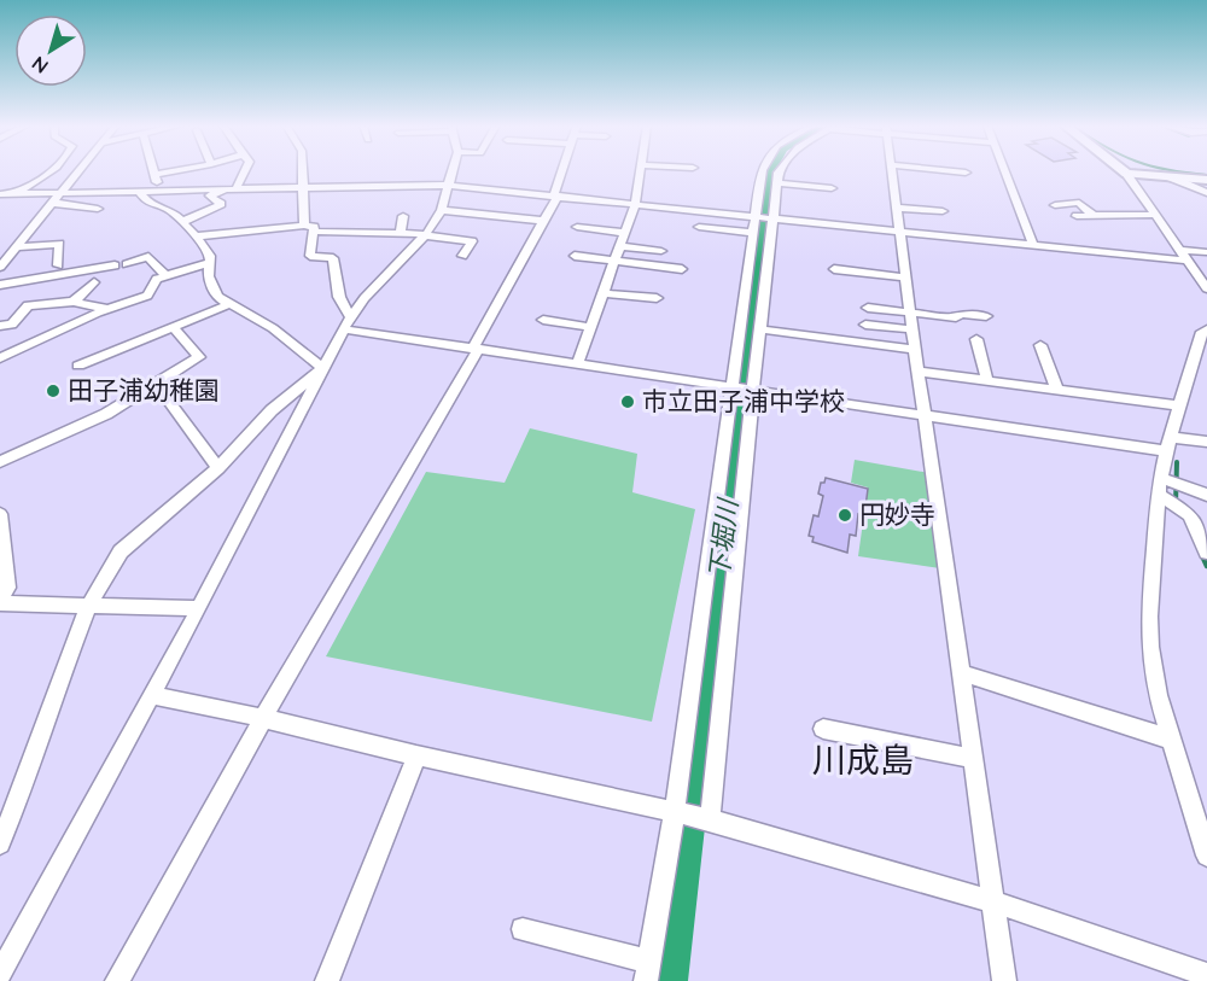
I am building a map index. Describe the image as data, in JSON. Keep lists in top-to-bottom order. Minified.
{"districts":["川成島"],"water":["下堀川"],"places":["田子浦幼稚園","市立田子浦中学校","円妙寺"],"north":"bottom left"}
